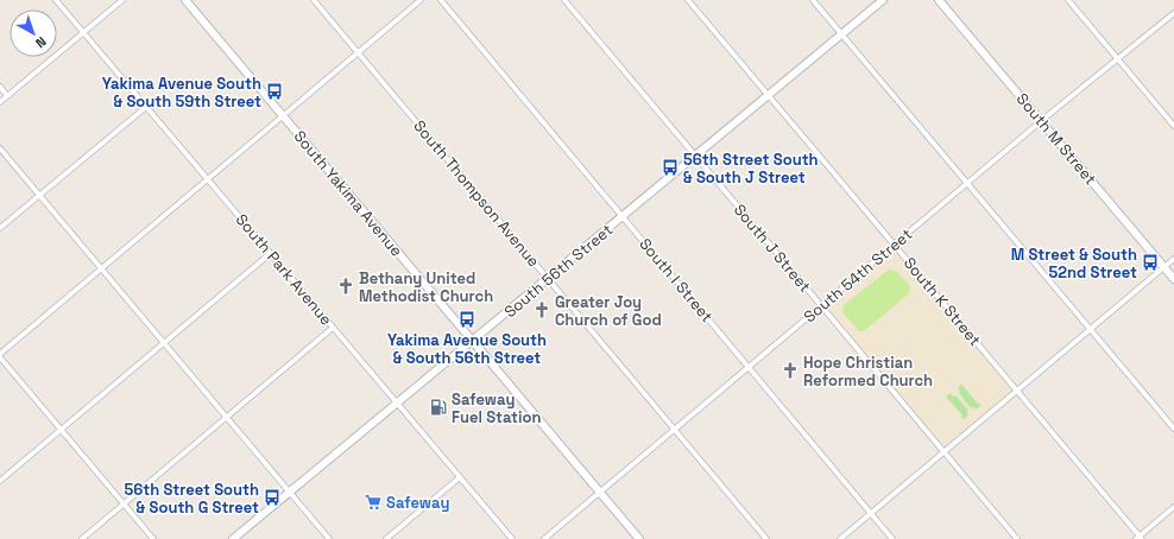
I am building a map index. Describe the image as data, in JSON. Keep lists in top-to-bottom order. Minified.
{"streets":{"main road":["South M Street","South Yakima Avenue","South 56th Street"],"street":["South Thompson Avenue","South J Street","South Park Avenue","South 54th Street","South I Street","South K Street"]},"crossings":[["South M Street","South 54th Street"],["South Yakima Avenue","South 56th Street"],["South Yakima Avenue","South 54th Street"],["South Thompson Avenue","South 56th Street"],["South Thompson Avenue","South 54th Street"],["South J Street","South 56th Street"],["South J Street","South 54th Street"],["South Park Avenue","South 56th Street"],["South 56th Street","South I Street"],["South 56th Street","South K Street"],["South 54th Street","South I Street"],["South 54th Street","South K Street"]],"places":{"bus stop":["Yakima Avenue South & South 59th Street","56th Street South & South J Street","M Street & South 52nd Street","Yakima Avenue South & South 56th Street","56th Street South & South G Street"],"church":["Bethany United Methodist Church","Greater Joy Church of God","Hope Christian Reformed Church"],"fuel station":["Safeway Fuel Station"],"supermarket":["Safeway"]},"north":"bottom right"}
